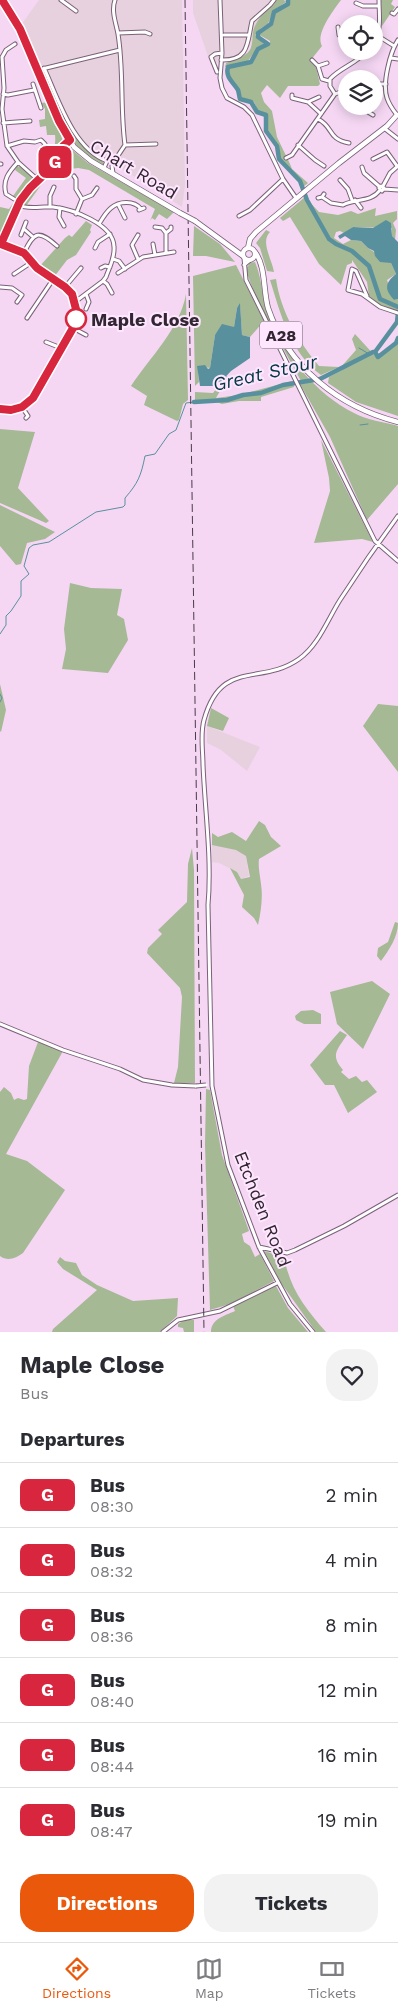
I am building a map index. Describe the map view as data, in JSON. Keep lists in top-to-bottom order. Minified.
{"streets":{"main road":["Chart Road","A28"],"street":["Etchden Road"]},"crossings":[["Chart Road","A28"]],"water":["Great Stour"],"places":["Maple Close"],"lines":["bus line G"],"page":{"on_map":"G","heading":[["Maple Close","Bus"],"Departures"],"list":[{"mark":"G","name":"Bus","note":"08:30","value":"2 min"},{"mark":"G","name":"Bus","note":"08:32","value":"4 min"},{"mark":"G","name":"Bus","note":"08:36","value":"8 min"},{"mark":"G","name":"Bus","note":"08:40","value":"12 min"},{"mark":"G","name":"Bus","note":"08:44","value":"16 min"},{"mark":"G","name":"Bus","note":"08:47","value":"19 min"}],"buttons":["Directions","Tickets"],"tabs":["Directions","Map","Tickets"]}}
